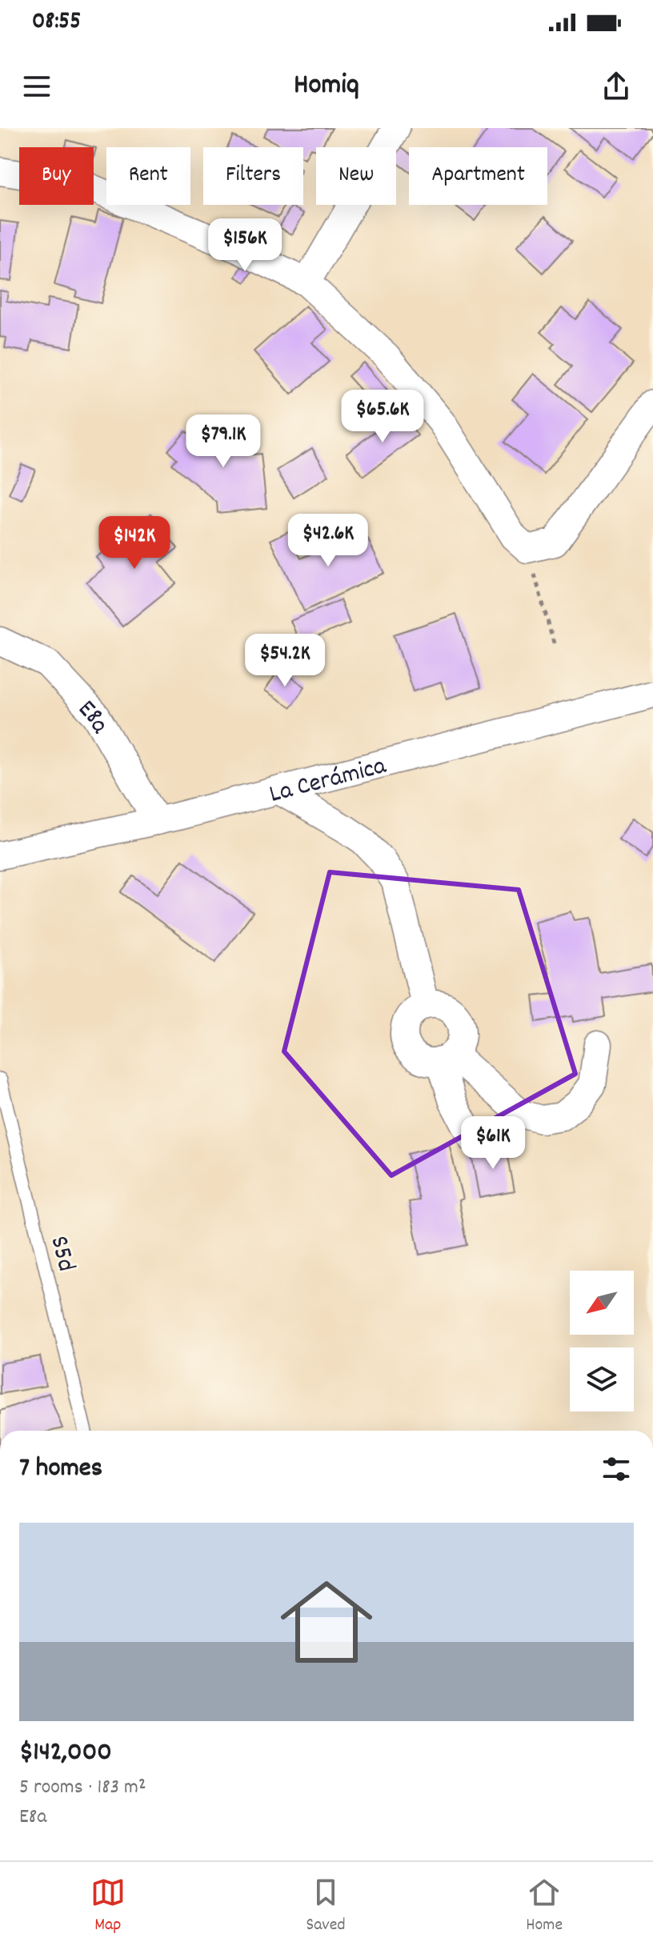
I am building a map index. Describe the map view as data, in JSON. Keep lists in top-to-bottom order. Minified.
{"streets":{"street":["E8a","La Cerámica"],"lane":["S5d"]},"crossings":[["E8a","La Cerámica"]],"north":"bottom left","page":{"status":"08:55","header":"Homiq","chip":["Buy","Rent","Filters","New","Apartment"],"price":["$156K","$65.6K","$79.1K","$42.6K","$142K","$54.2K","$61K"],"heading":"7 homes","list":[{"name":"$142,000","note":"5 rooms · 183 m² · E8a"}],"tabs":["Map","Saved","Home"]}}
